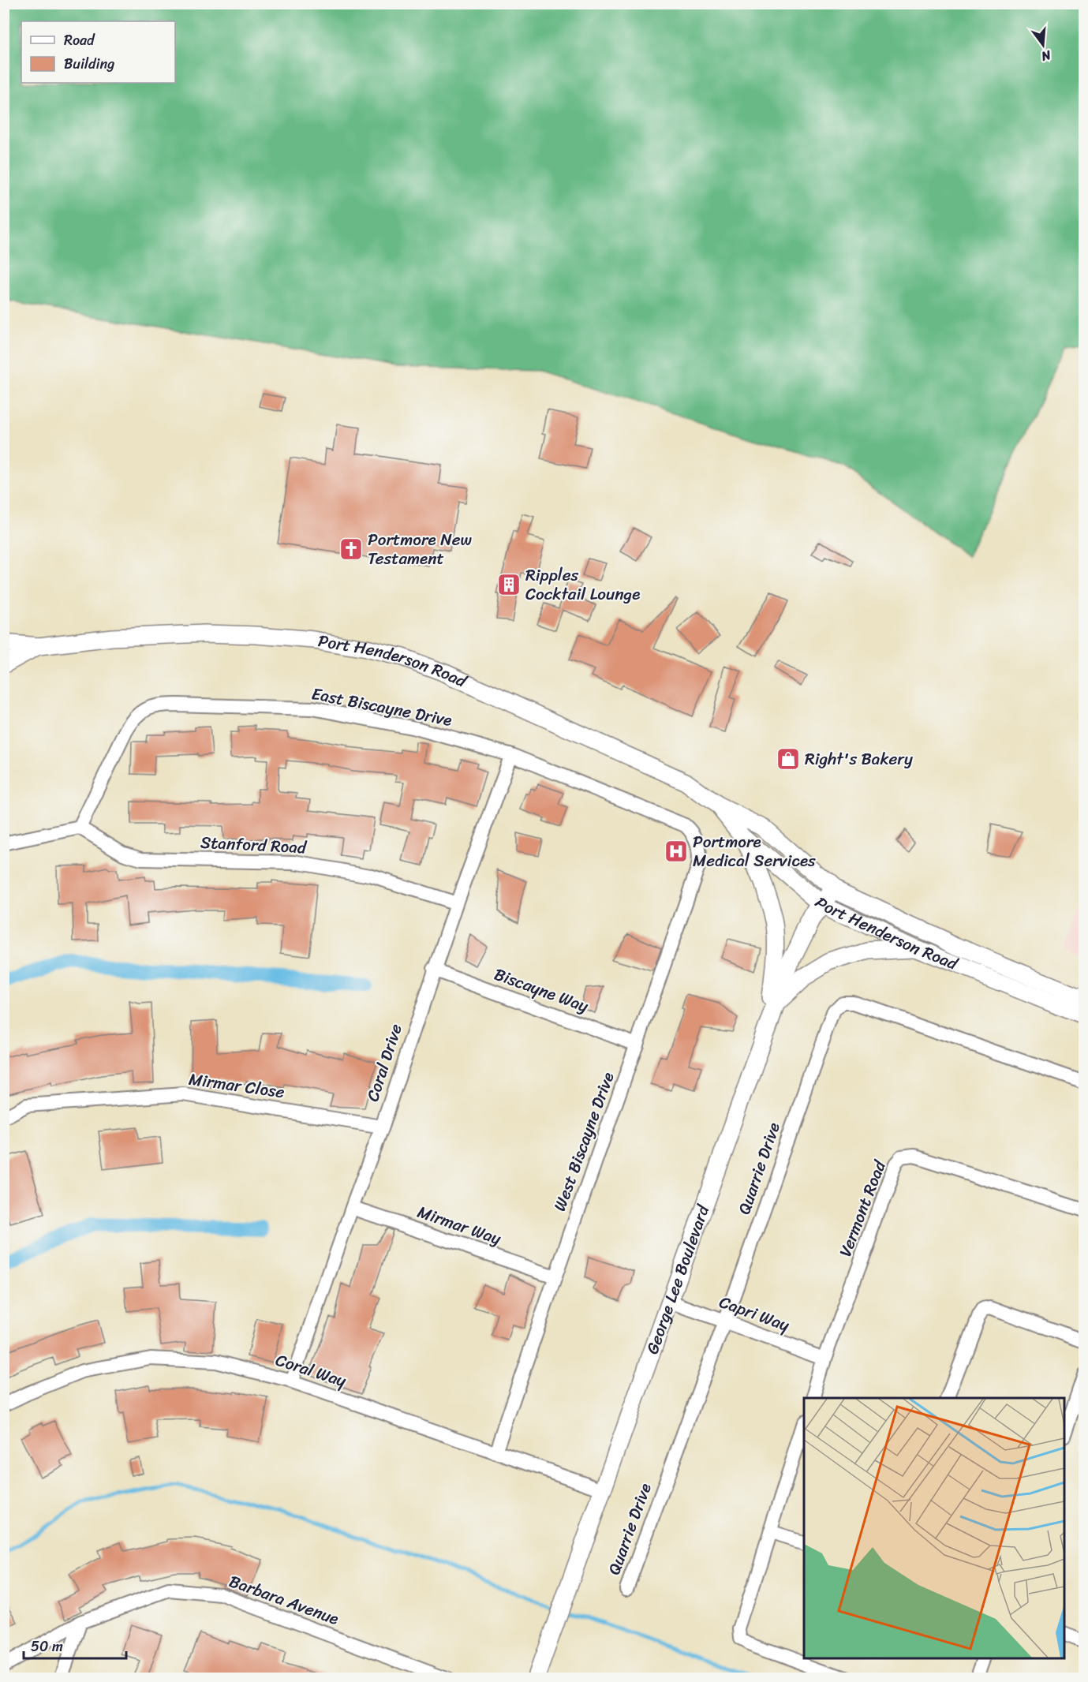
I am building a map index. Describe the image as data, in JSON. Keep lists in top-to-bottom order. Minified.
{"streets":{"main road":["Port Henderson Road","George Lee Boulevard"],"street":["East Biscayne Drive","Stanford Road","Biscayne Way","Coral Drive","Mirmar Close","West Biscayne Drive","Quarrie Drive","Vermont Road","Mirmar Way","Capri Way","Coral Way","Barbara Avenue"]},"crossings":[["Port Henderson Road","George Lee Boulevard"],["East Biscayne Drive","Stanford Road"],["East Biscayne Drive","Coral Drive"],["East Biscayne Drive","West Biscayne Drive"],["Stanford Road","Coral Drive"],["Biscayne Way","Coral Drive"],["Biscayne Way","West Biscayne Drive"],["Coral Drive","Mirmar Close"],["Coral Drive","Mirmar Way"],["Coral Drive","Coral Way"],["West Biscayne Drive","Mirmar Way"],["West Biscayne Drive","Coral Way"],["Quarrie Drive","Capri Way"],["Vermont Road","Capri Way"],["George Lee Boulevard","Capri Way"],["George Lee Boulevard","Coral Way"]],"places":{"church":["Portmore New Testament"],"building":["Ripples Cocktail Lounge"],"shop":["Right's Bakery"],"hospital":["Portmore Medical Services"]},"legend":["Road","Building"],"scale_bar":"50 m","north":"bottom"}
